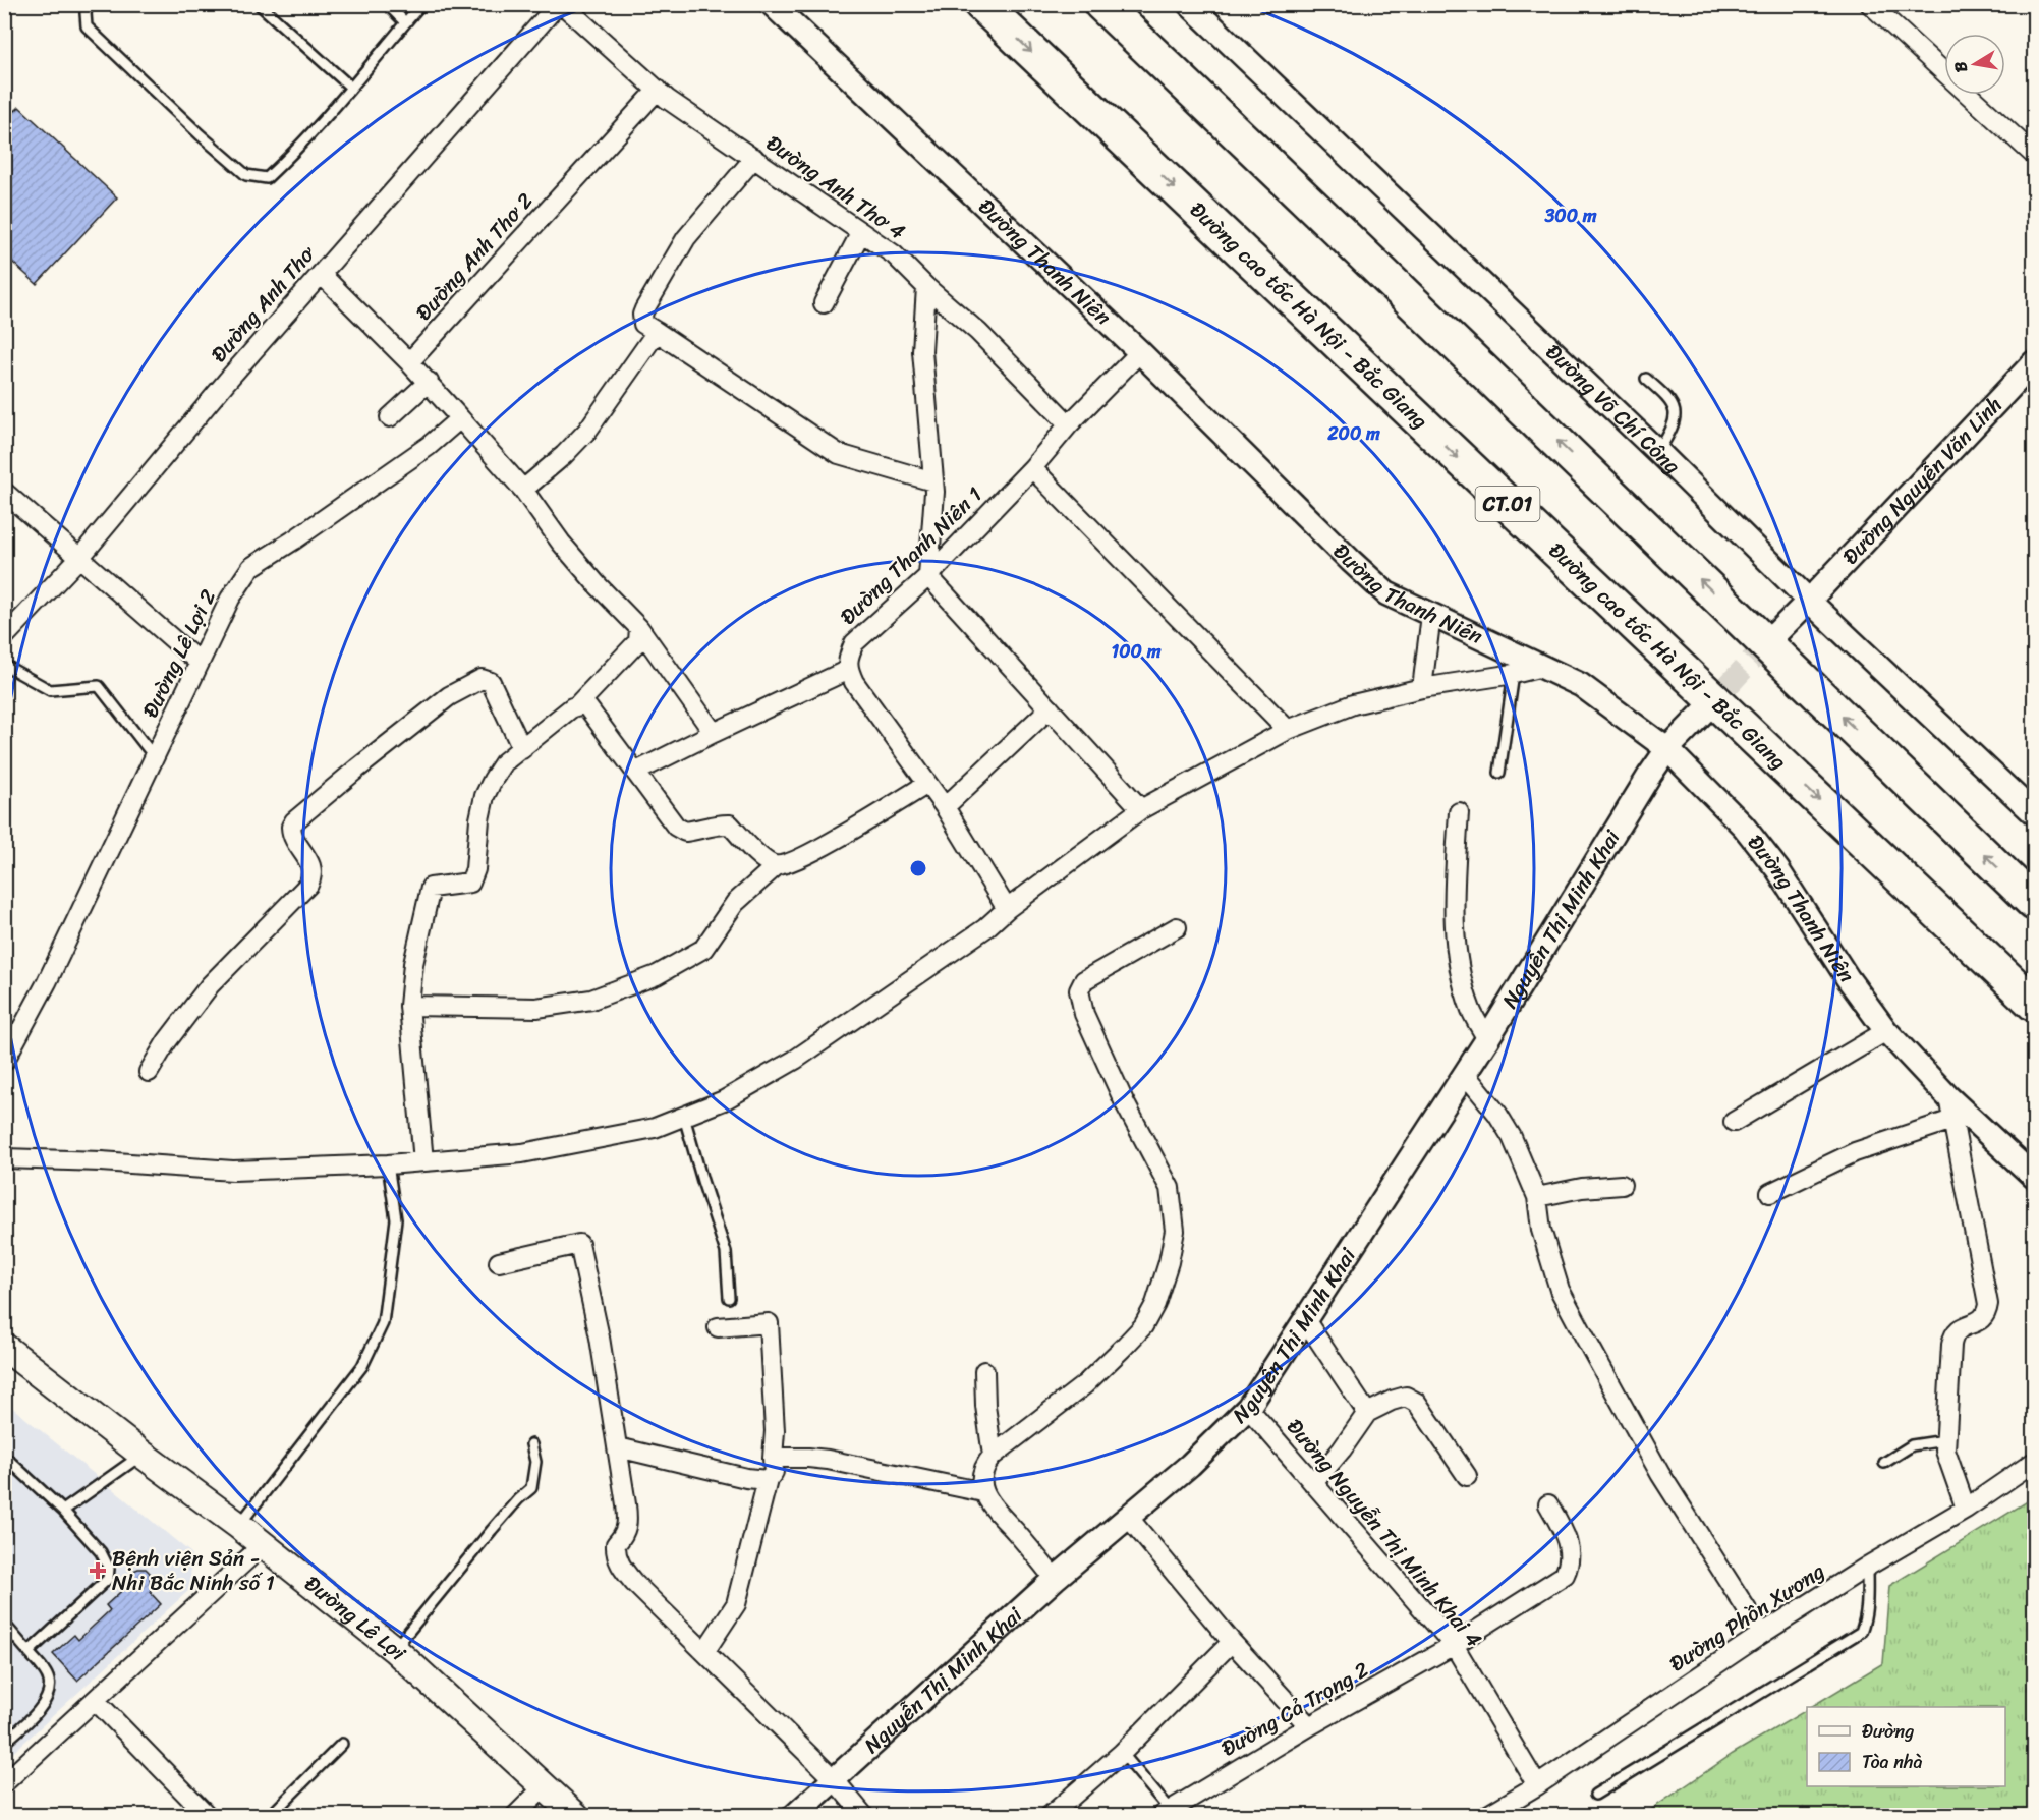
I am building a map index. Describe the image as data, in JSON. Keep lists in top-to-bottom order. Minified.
{"streets":{"highway":["Đường cao tốc Hà Nội - Bắc Giang","CT.01"],"main road":["Đường Lê Lợi"],"street":["Đường Anh Thơ 4","Đường Anh Thơ 2","Đường Thanh Niên","Đường Anh Thơ","Đường Võ Chí Công","Đường Nguyễn Văn Linh","Đường Thanh Niên 1","Đường Lê Lợi 2","Nguyễn Thị Minh Khai","Đường Nguyễn Thị Minh Khai 4","Đường Phồn Xương","Đường Cả Trọng 2"]},"crossings":[["Đường Anh Thơ 4","Đường Anh Thơ 2"],["Đường Anh Thơ 4","Đường Anh Thơ"],["Đường Anh Thơ 4","Đường Thanh Niên 1"],["Đường Thanh Niên","Đường Thanh Niên 1"],["Đường Thanh Niên","Nguyễn Thị Minh Khai"],["Đường Võ Chí Công","Đường Nguyễn Văn Linh"],["Nguyễn Thị Minh Khai","Đường Nguyễn Thị Minh Khai 4"],["Đường Nguyễn Thị Minh Khai 4","Đường Phồn Xương"],["Đường Nguyễn Thị Minh Khai 4","Đường Cả Trọng 2"]],"places":{"health":["Bệnh viện Sản - Nhi Bắc Ninh số 1"]},"legend":["Đường","Tòa nhà"],"north":"left","rings":["300 m","200 m","100 m"]}
